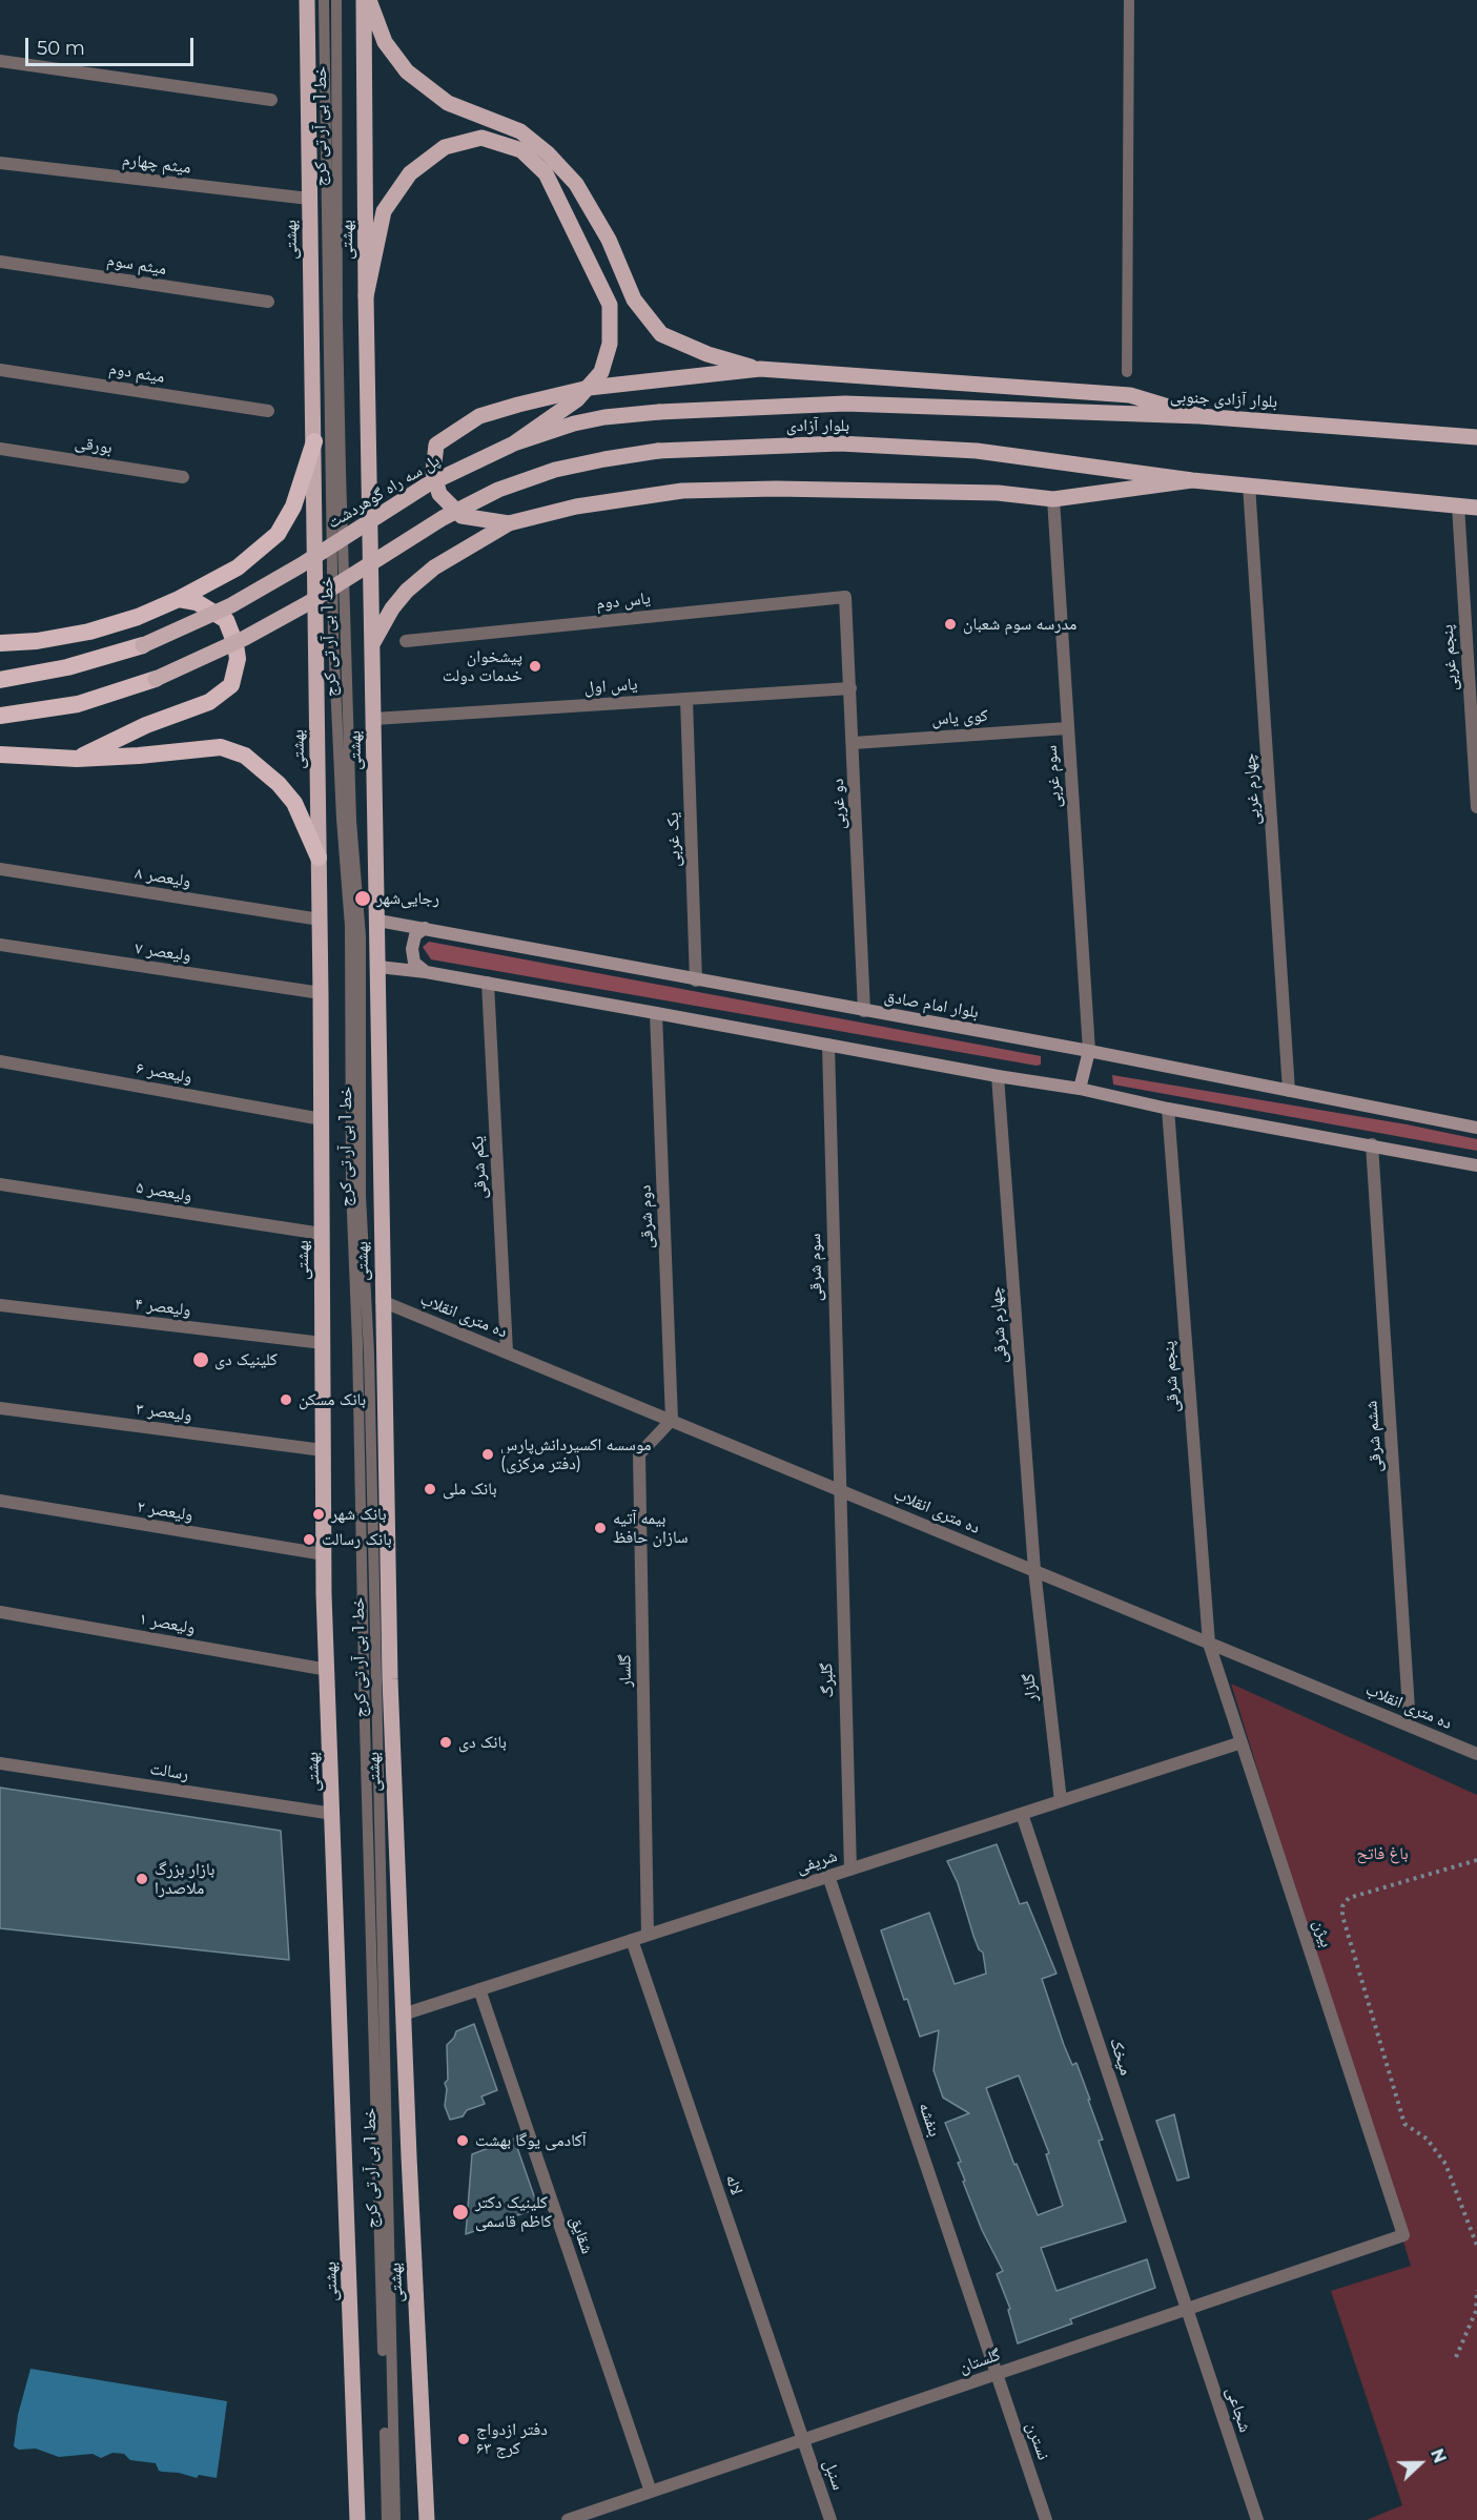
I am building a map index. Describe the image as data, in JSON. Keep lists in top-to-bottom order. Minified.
{"streets":{"main road":["بهشتی","بهشتى","بلوار آزادی جنوبی","بلوار آزادی","پل سه راه گوهردشت","بلوار امام صادق"],"street":["میثم چهارم","میثم سوم","میثم دوم","بورقی","یاس دوم","پنجم غربی","یاس اول","کوی یاس","سوم غربی","چهارم غربی","دو غربی","یک غربی","ولیعصر ۸","ولیعصر ۷","ولیعصر ۶","یکم شرقی","ولیعصر ۵","دوم شرقی","سوم شرقی","ولیعصر ۴","ده متری انقلاب","چهارم شرقی","پنجم شرقی","ولیعصر ۳","ششم شرقی","ولیعصر ۲","ولیعصر ۱","گلسار","گلبرگ","گلزار","رسالت","شریفی","بیژن","میخک","بنفشه","لاله","شقایق","گلستان","شجاعی","نسترن","سنبل"],"lane":["خط 1 بی آر تی کرج"]},"crossings":[["میثم چهارم","بهشتی"],["بهشتی","ولیعصر ۸"],["بهشتی","ولیعصر ۷"],["بهشتی","ولیعصر ۶"],["بهشتی","ولیعصر ۵"],["بهشتی","ولیعصر ۴"],["بهشتی","ولیعصر ۳"],["بهشتی","ولیعصر ۲"],["بهشتی","ولیعصر ۱"],["بهشتی","رسالت"],["بهشتى","یاس اول"],["بهشتى","بلوار امام صادق"],["بهشتى","ده متری انقلاب"],["بهشتى","شریفی"],["بلوار آزادی جنوبی","بلوار آزادی"],["بلوار آزادی","پل سه راه گوهردشت"],["یاس دوم","دو غربی"],["یاس اول","دو غربی"],["یاس اول","یک غربی"],["کوی یاس","سوم غربی"],["کوی یاس","دو غربی"],["سوم غربی","بلوار امام صادق"],["چهارم غربی","بلوار امام صادق"],["دو غربی","بلوار امام صادق"],["یک غربی","بلوار امام صادق"],["یکم شرقی","ده متری انقلاب"],["دوم شرقی","ده متری انقلاب"],["دوم شرقی","گلسار"],["سوم شرقی","ده متری انقلاب"],["سوم شرقی","گلبرگ"],["ده متری انقلاب","چهارم شرقی"],["ده متری انقلاب","پنجم شرقی"],["ده متری انقلاب","ششم شرقی"],["ده متری انقلاب","گلسار"],["ده متری انقلاب","گلبرگ"],["ده متری انقلاب","گلزار"],["ده متری انقلاب","بیژن"],["چهارم شرقی","گلزار"],["پنجم شرقی","بیژن"],["گلسار","شریفی"],["گلبرگ","شریفی"],["گلزار","شریفی"],["شریفی","بیژن"],["شریفی","میخک"],["شریفی","بنفشه"],["شریفی","لاله"],["شریفی","شقایق"],["بیژن","گلستان"],["میخک","گلستان"],["میخک","شجاعی"],["بنفشه","گلستان"],["بنفشه","نسترن"],["لاله","گلستان"],["لاله","سنبل"],["شقایق","گلستان"],["گلستان","شجاعی"],["گلستان","نسترن"],["گلستان","سنبل"]],"parks":["باغ فاتح"],"places":["مدرسه سوم شعبان","پیشخوان خدمات دولت","رجایی‌شهر","کلینیک دی","بانک مسکن","موسسه اکسیردانش‌پارس (دفتر مرکزی)","بانک ملی","بانک شهر","بیمه آتیه سازان حافظ","بانک رسالت","بانک دی","بازار بزرگ ملاصدرا","آکادمی یوگا بهشت","کلینیک دکتر کاظم قاسمی","دفتر ازدواج ۶۳ کرج"],"scale_bar":"50 m","north":"right"}
